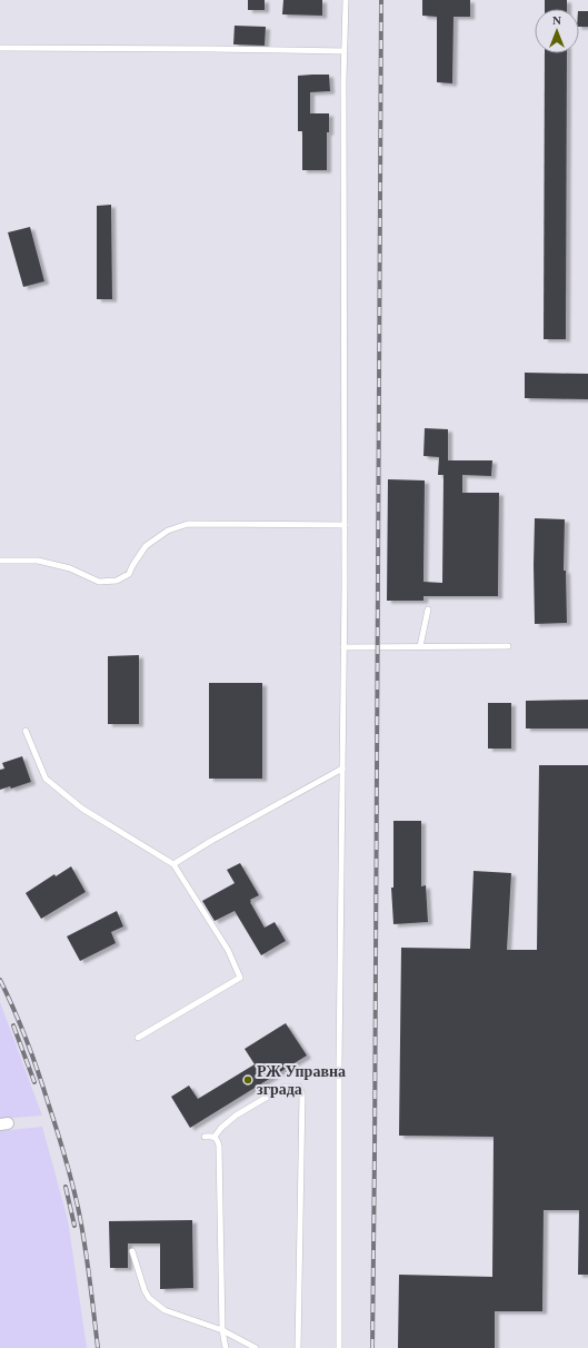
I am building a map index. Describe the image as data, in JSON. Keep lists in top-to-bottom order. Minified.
{"places":["РЖ Управна зграда"],"north":"top"}
